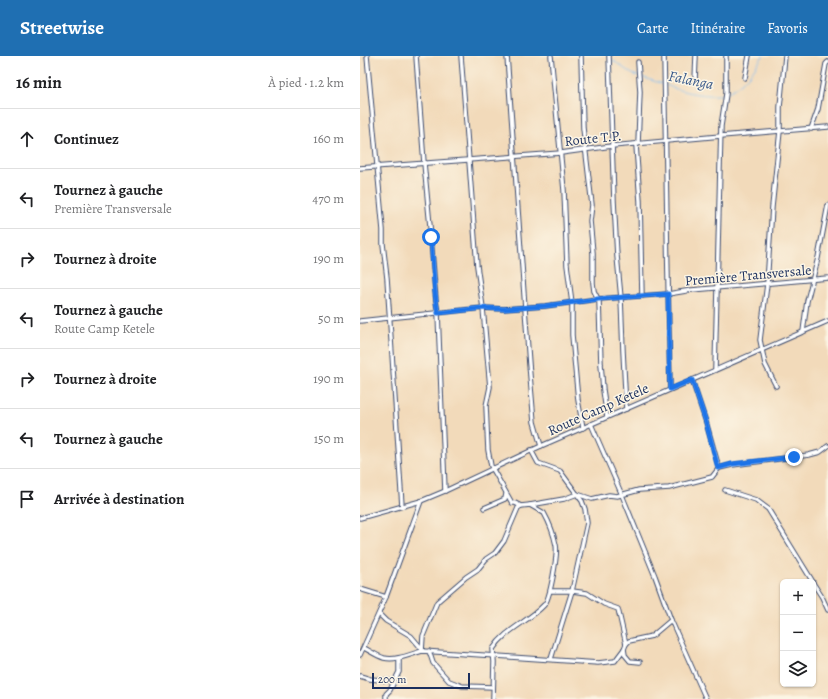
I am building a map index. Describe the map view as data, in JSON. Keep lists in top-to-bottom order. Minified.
{"streets":{"street":["Route T.P.","Première Transversale","Route Camp Ketele"]},"water":["Falanga"],"scale_bar":"200 m","page":{"header":"Streetwise","nav":["Carte","Itinéraire","Favoris"],"heading":["16 min","À pied · 1.2 km"],"list":[["Continuez","160 m"],["Tournez à gauche","Première Transversale","470 m"],["Tournez à droite","190 m"],["Tournez à gauche","Route Camp Ketele","50 m"],["Tournez à droite","190 m"],["Tournez à gauche","150 m"],"Arrivée à destination"],"map_buttons":["+","−"],"scale":"200 m"}}
